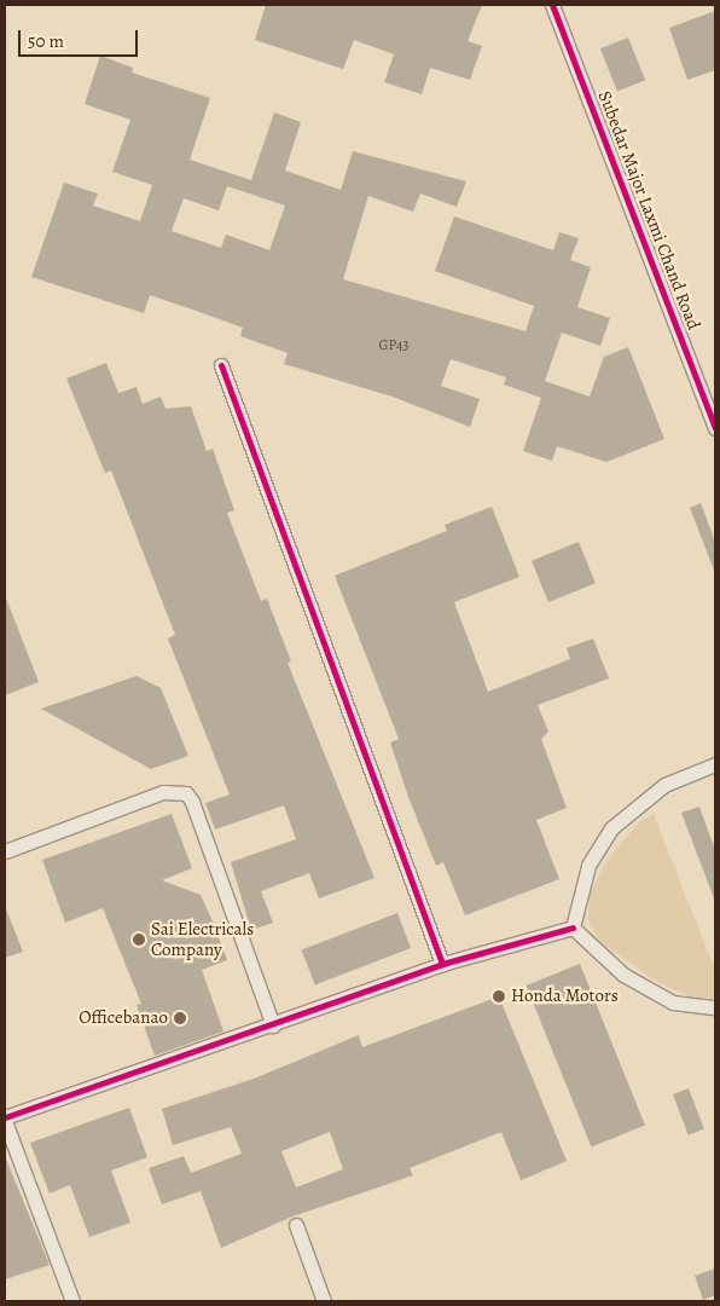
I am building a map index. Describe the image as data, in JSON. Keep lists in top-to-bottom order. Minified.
{"streets":{"street":["Subedar Major Laxmi Chand Road"]},"places":["Sai Electricals Company","Honda Motors","Officebanao"],"house_numbers":["GP43"],"scale_bar":"50 m"}
